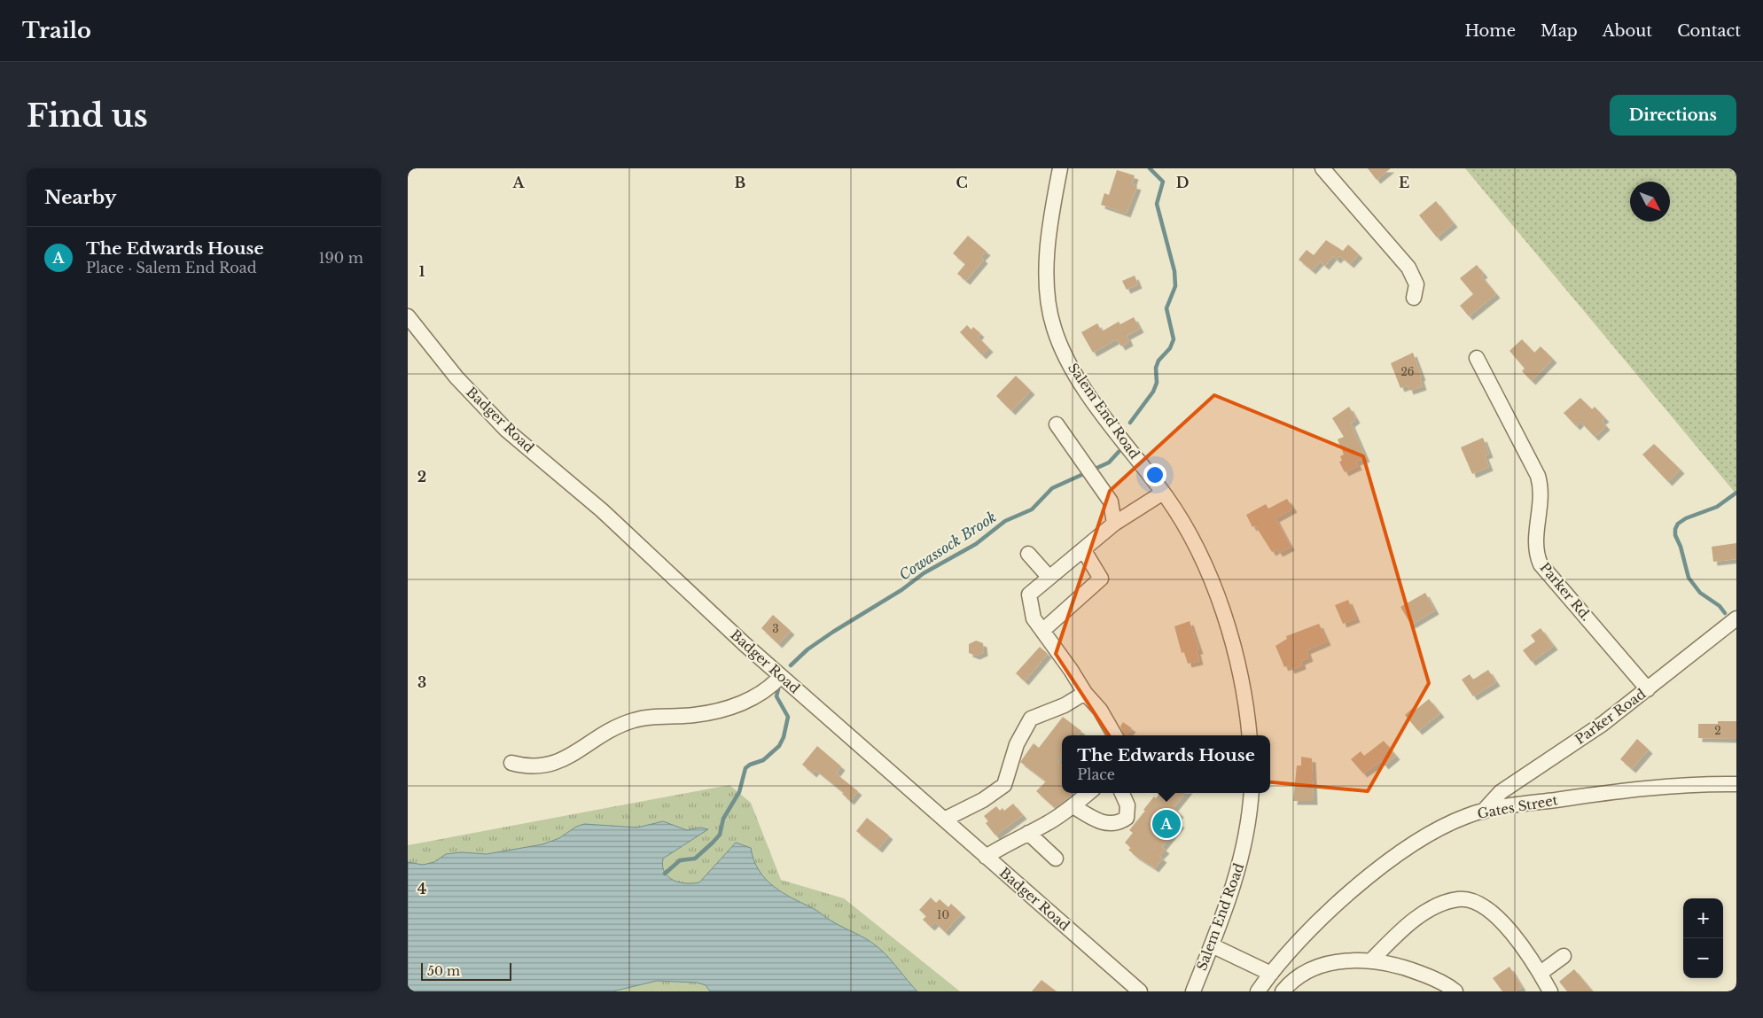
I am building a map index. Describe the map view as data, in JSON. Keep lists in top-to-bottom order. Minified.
{"streets":{"street":["Salem End Road","Badger Road","Parker Rd.","Parker Road","Gates Street"]},"crossings":[["Parker Rd.","Parker Road"],["Parker Road","Gates Street"]],"water":["Cowassock Brook"],"house_numbers":["26","3","2","10"],"scale_bar":"50 m","north":"bottom right","page":{"header":"Trailo","nav":["Home","Map","About","Contact"],"buttons":"Directions","title":"Find us","heading":"Nearby","list":[{"mark":"A","name":"The Edwards House","note":"Place · Salem End Road","value":"190 m"}],"popup":["The Edwards House","Place"],"pins":"A","map_buttons":["+","−"],"scale":"50 m"},"grid":{"columns":["A","B","C","D","E"],"rows":["1","2","3","4"]}}
